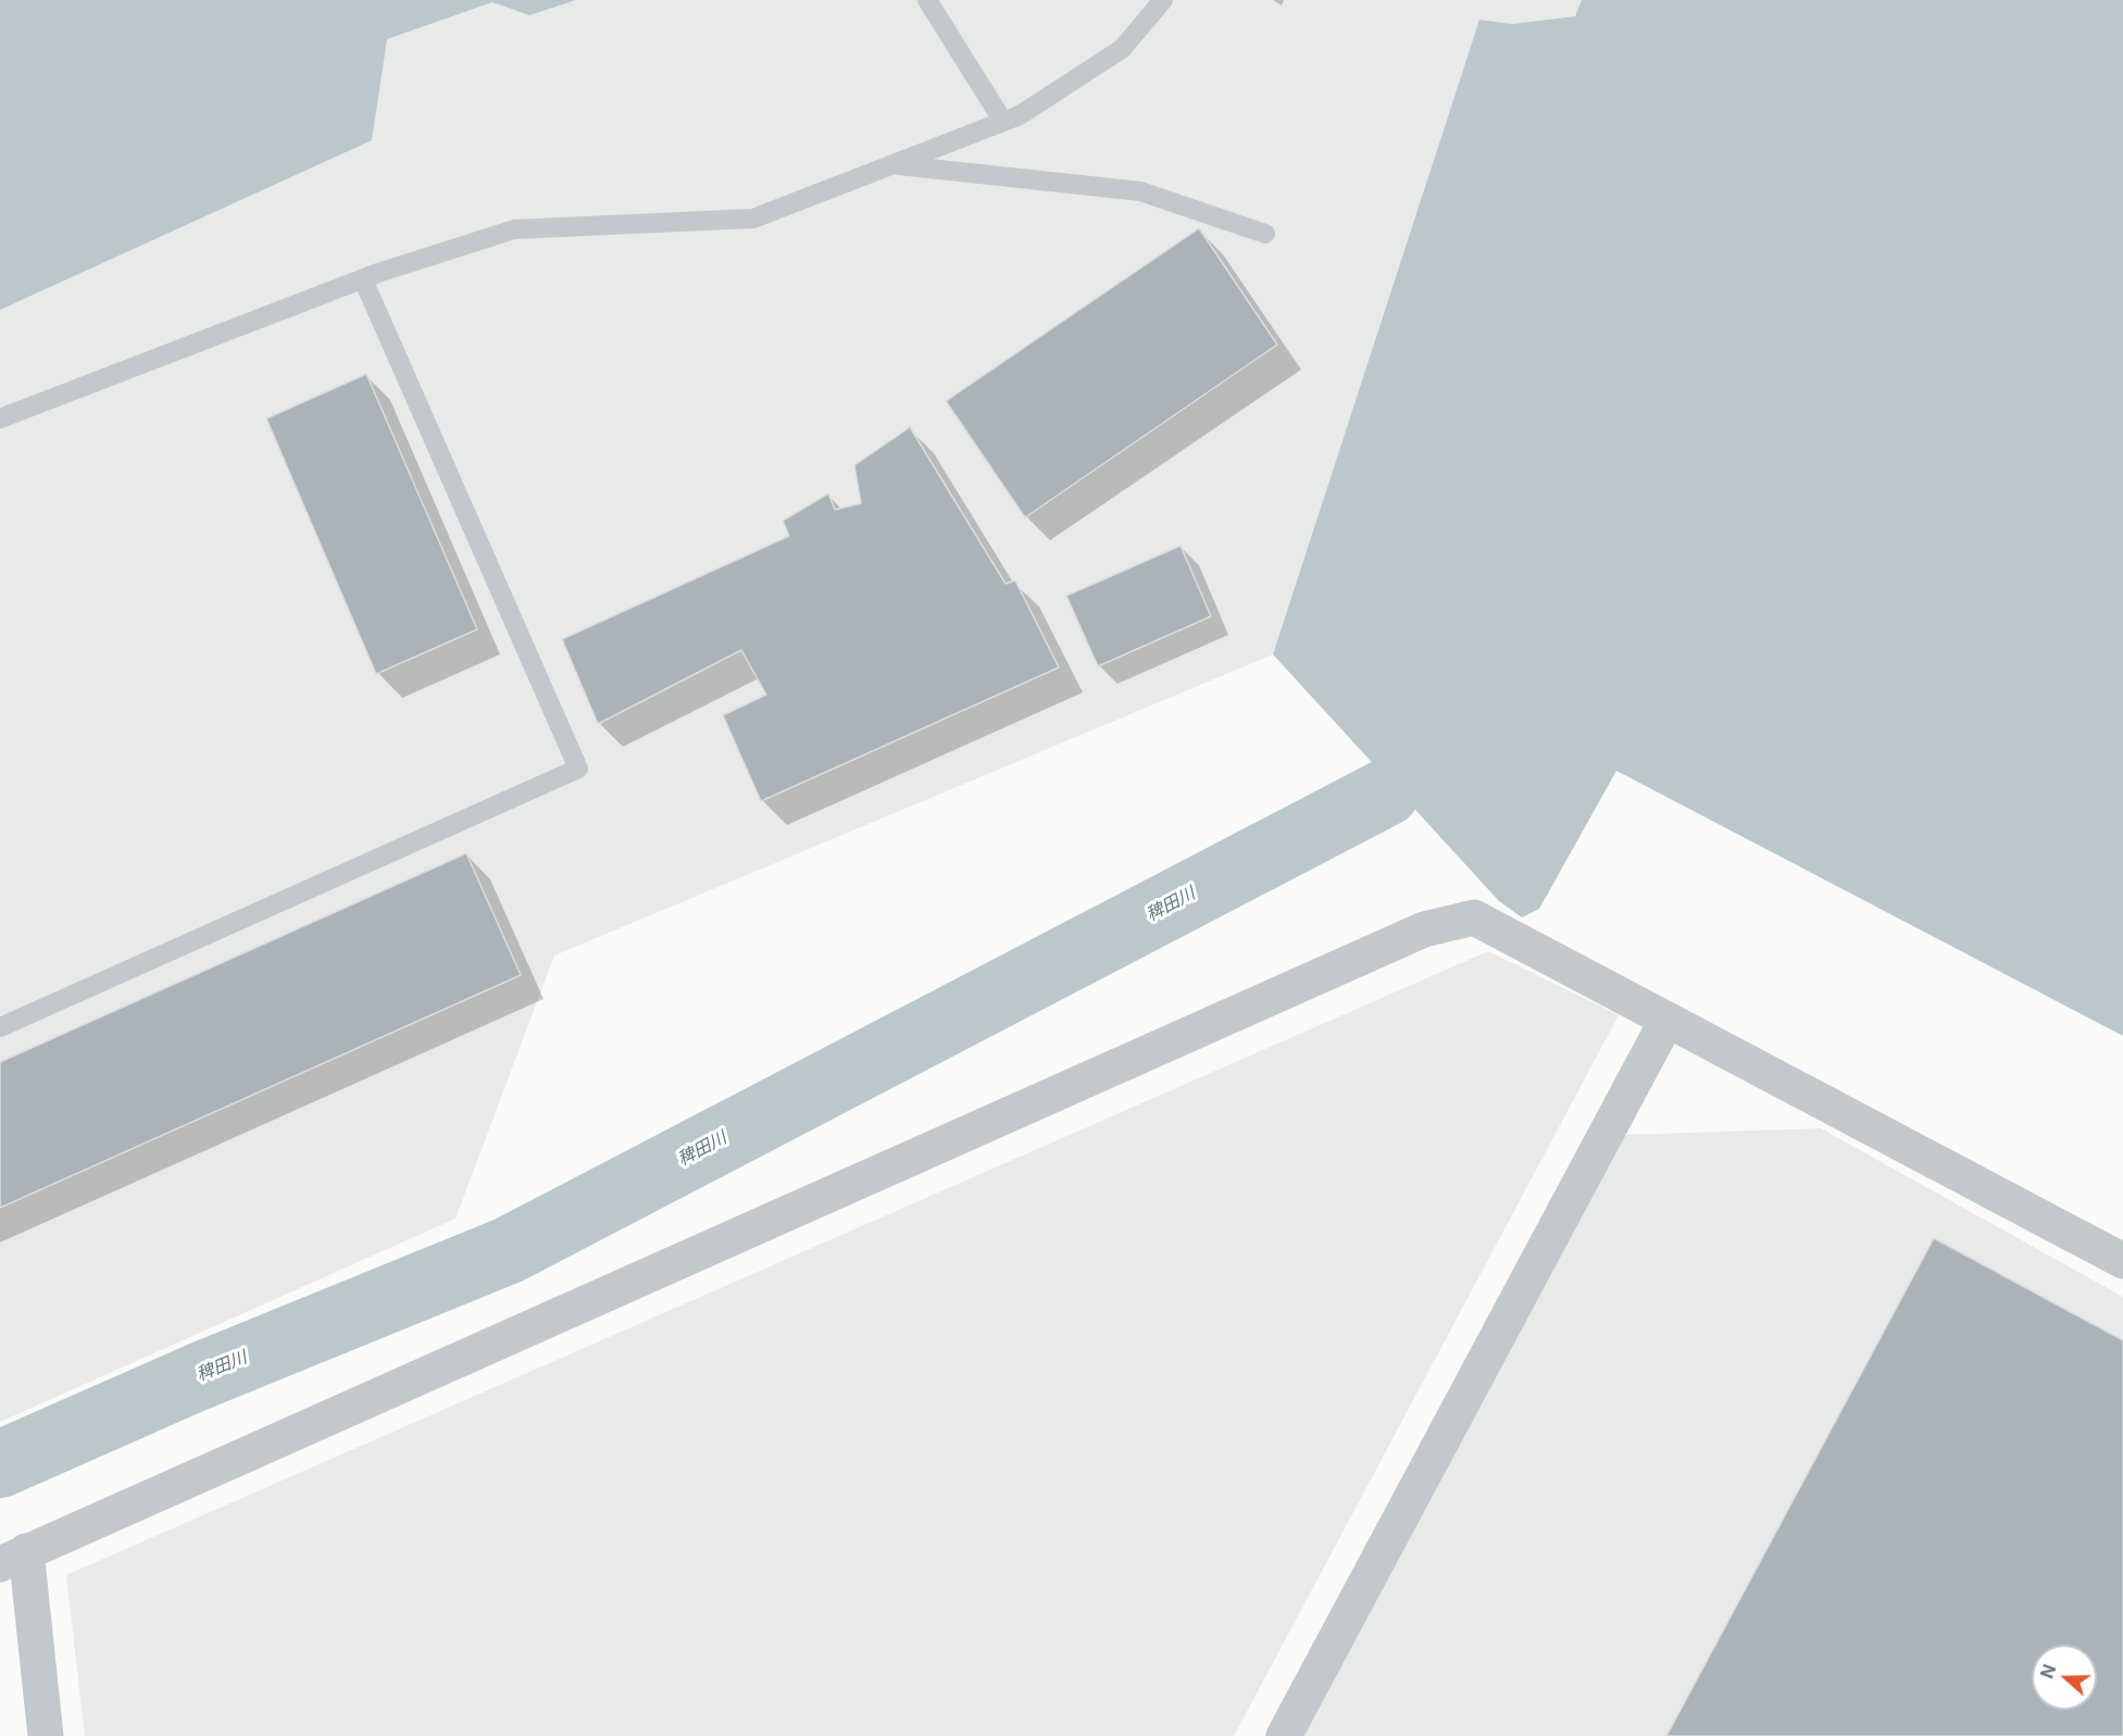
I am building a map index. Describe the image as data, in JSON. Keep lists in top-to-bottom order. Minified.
{"water":["稗田川"],"north":"left"}
